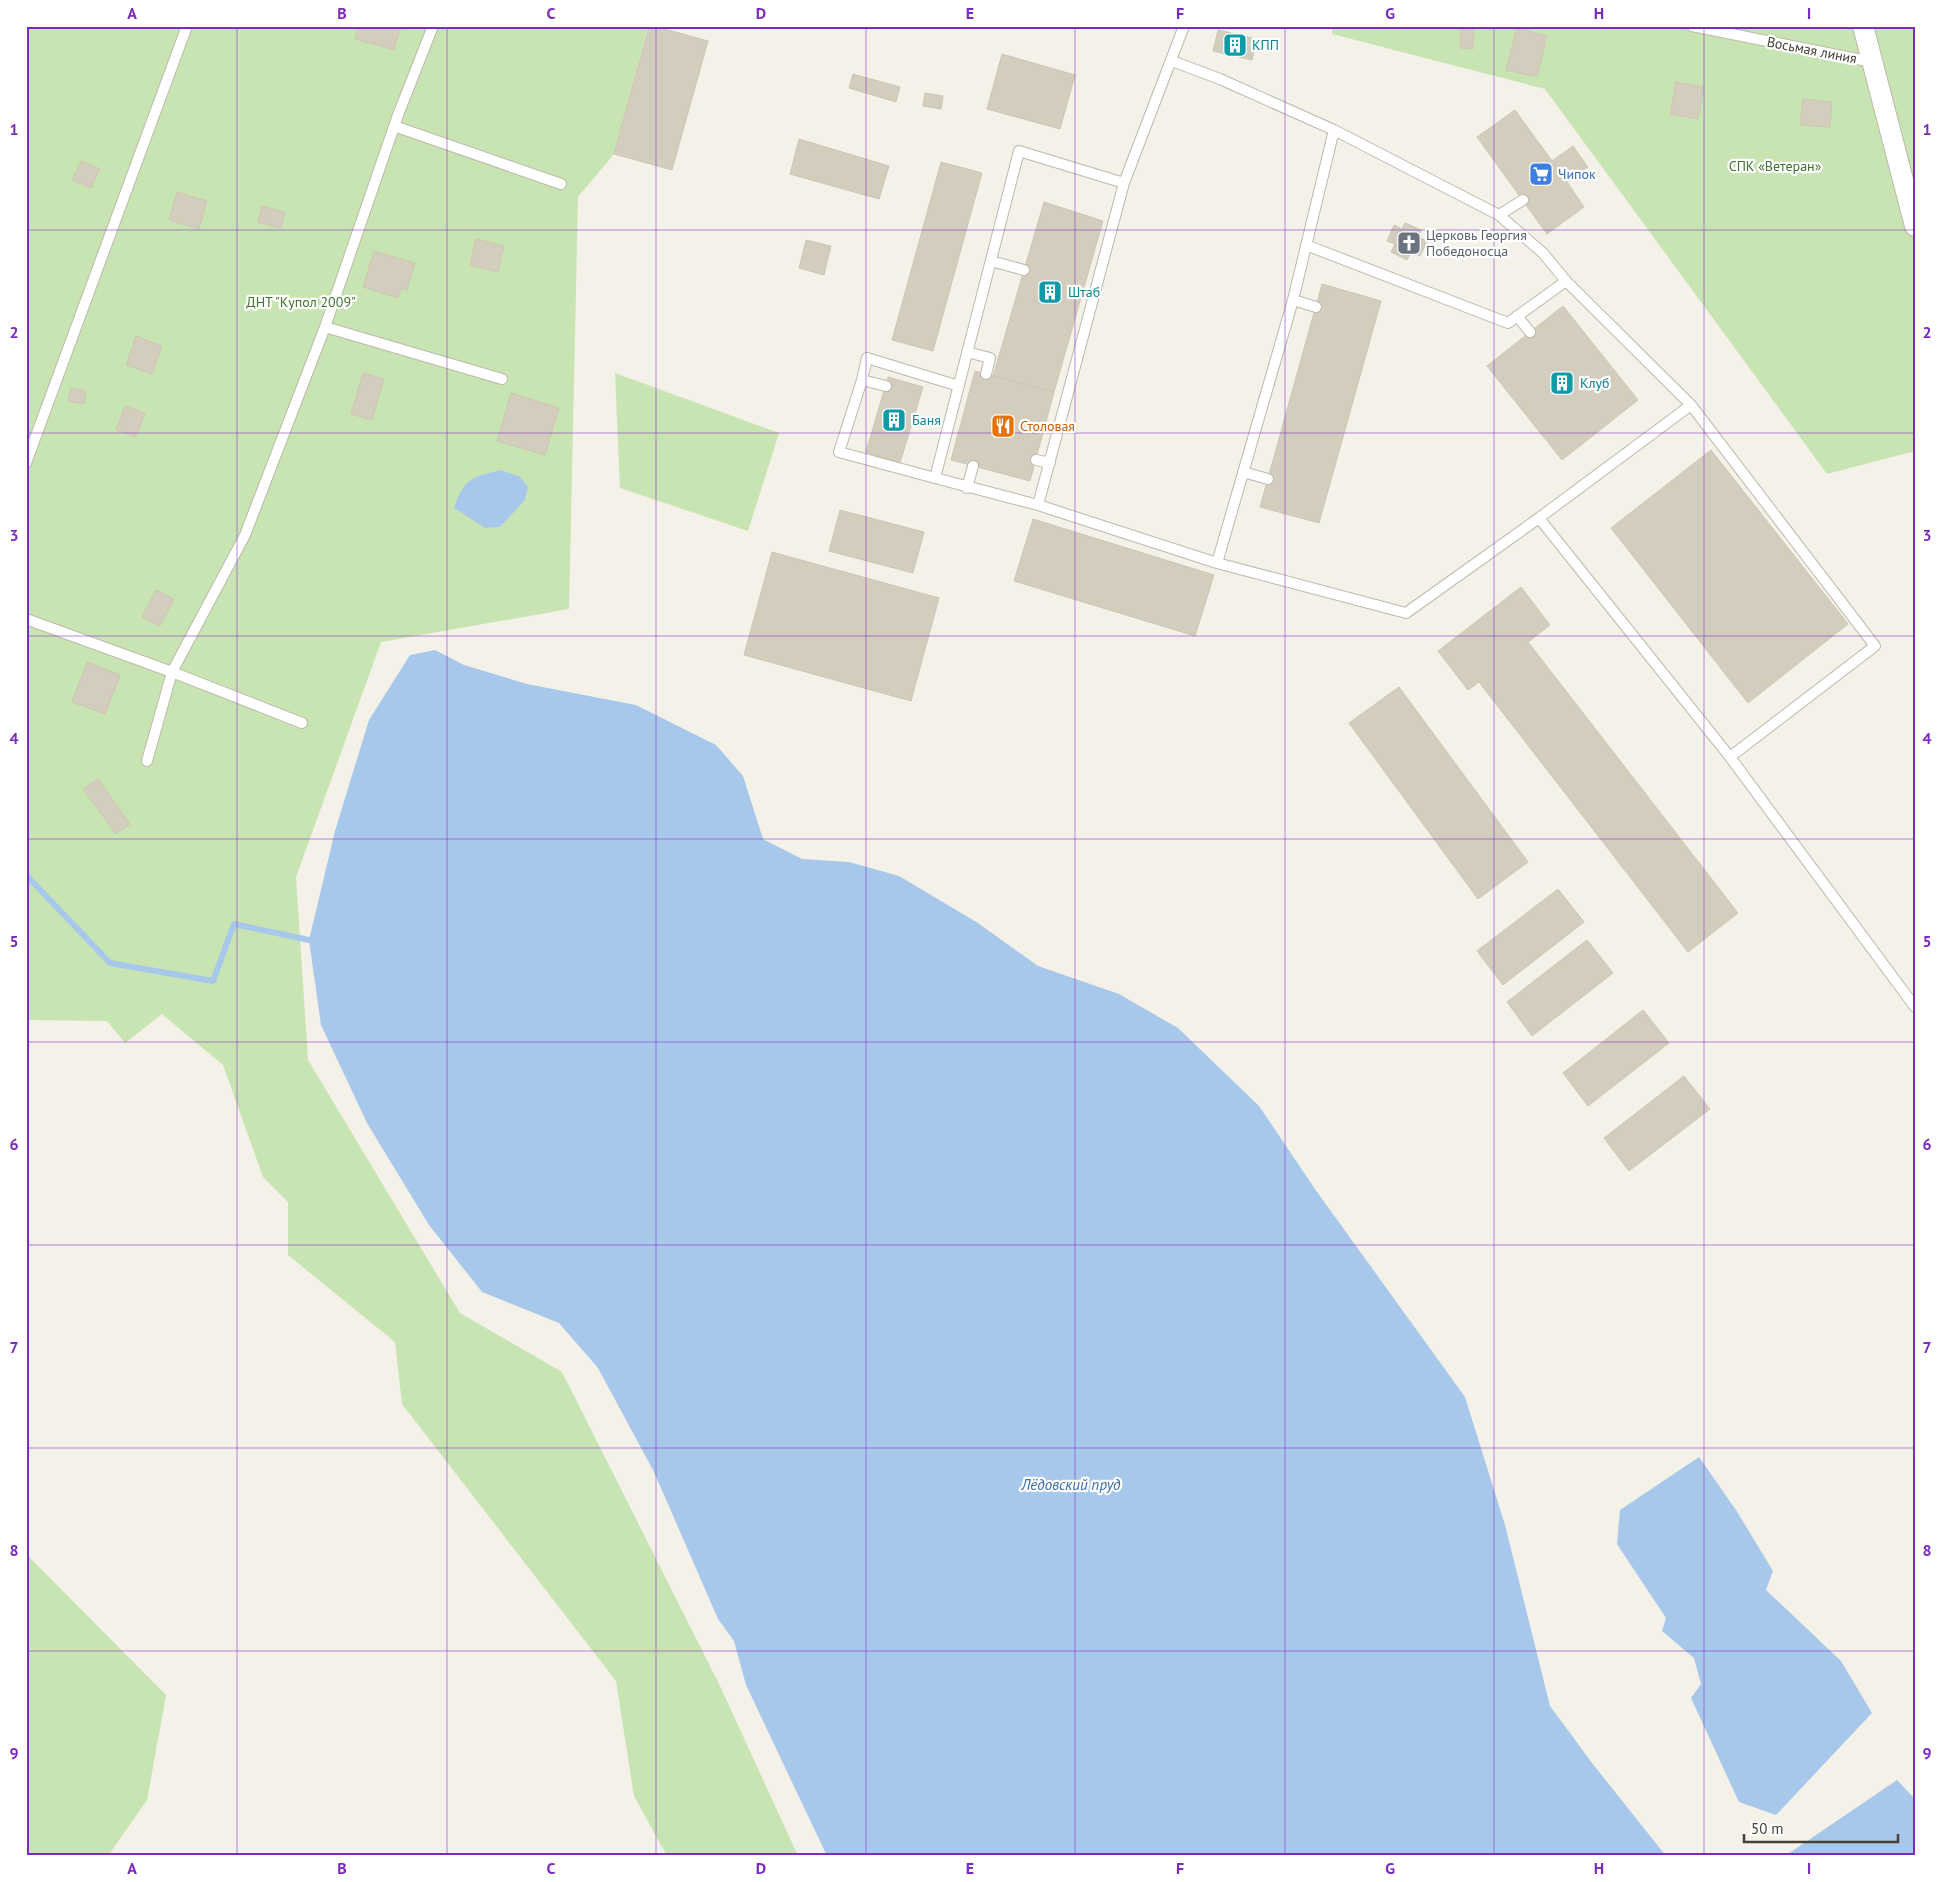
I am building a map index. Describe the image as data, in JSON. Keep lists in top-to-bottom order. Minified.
{"streets":{"lane":["Восьмая линия"]},"water":["Лёдовский пруд"],"parks":["СПК «Ветеран»","ДНТ \"Купол 2009\""],"places":{"building":["КПП","Штаб","Клуб","Баня"],"supermarket":["Чипок"],"church":["Церковь Георгия Победоносца"],"restaurant":["Столовая"]},"scale_bar":"50 m","grid":{"columns":["A","B","C","D","E","F","G","H","I"],"rows":["1","2","3","4","5","6","7","8","9"]}}
